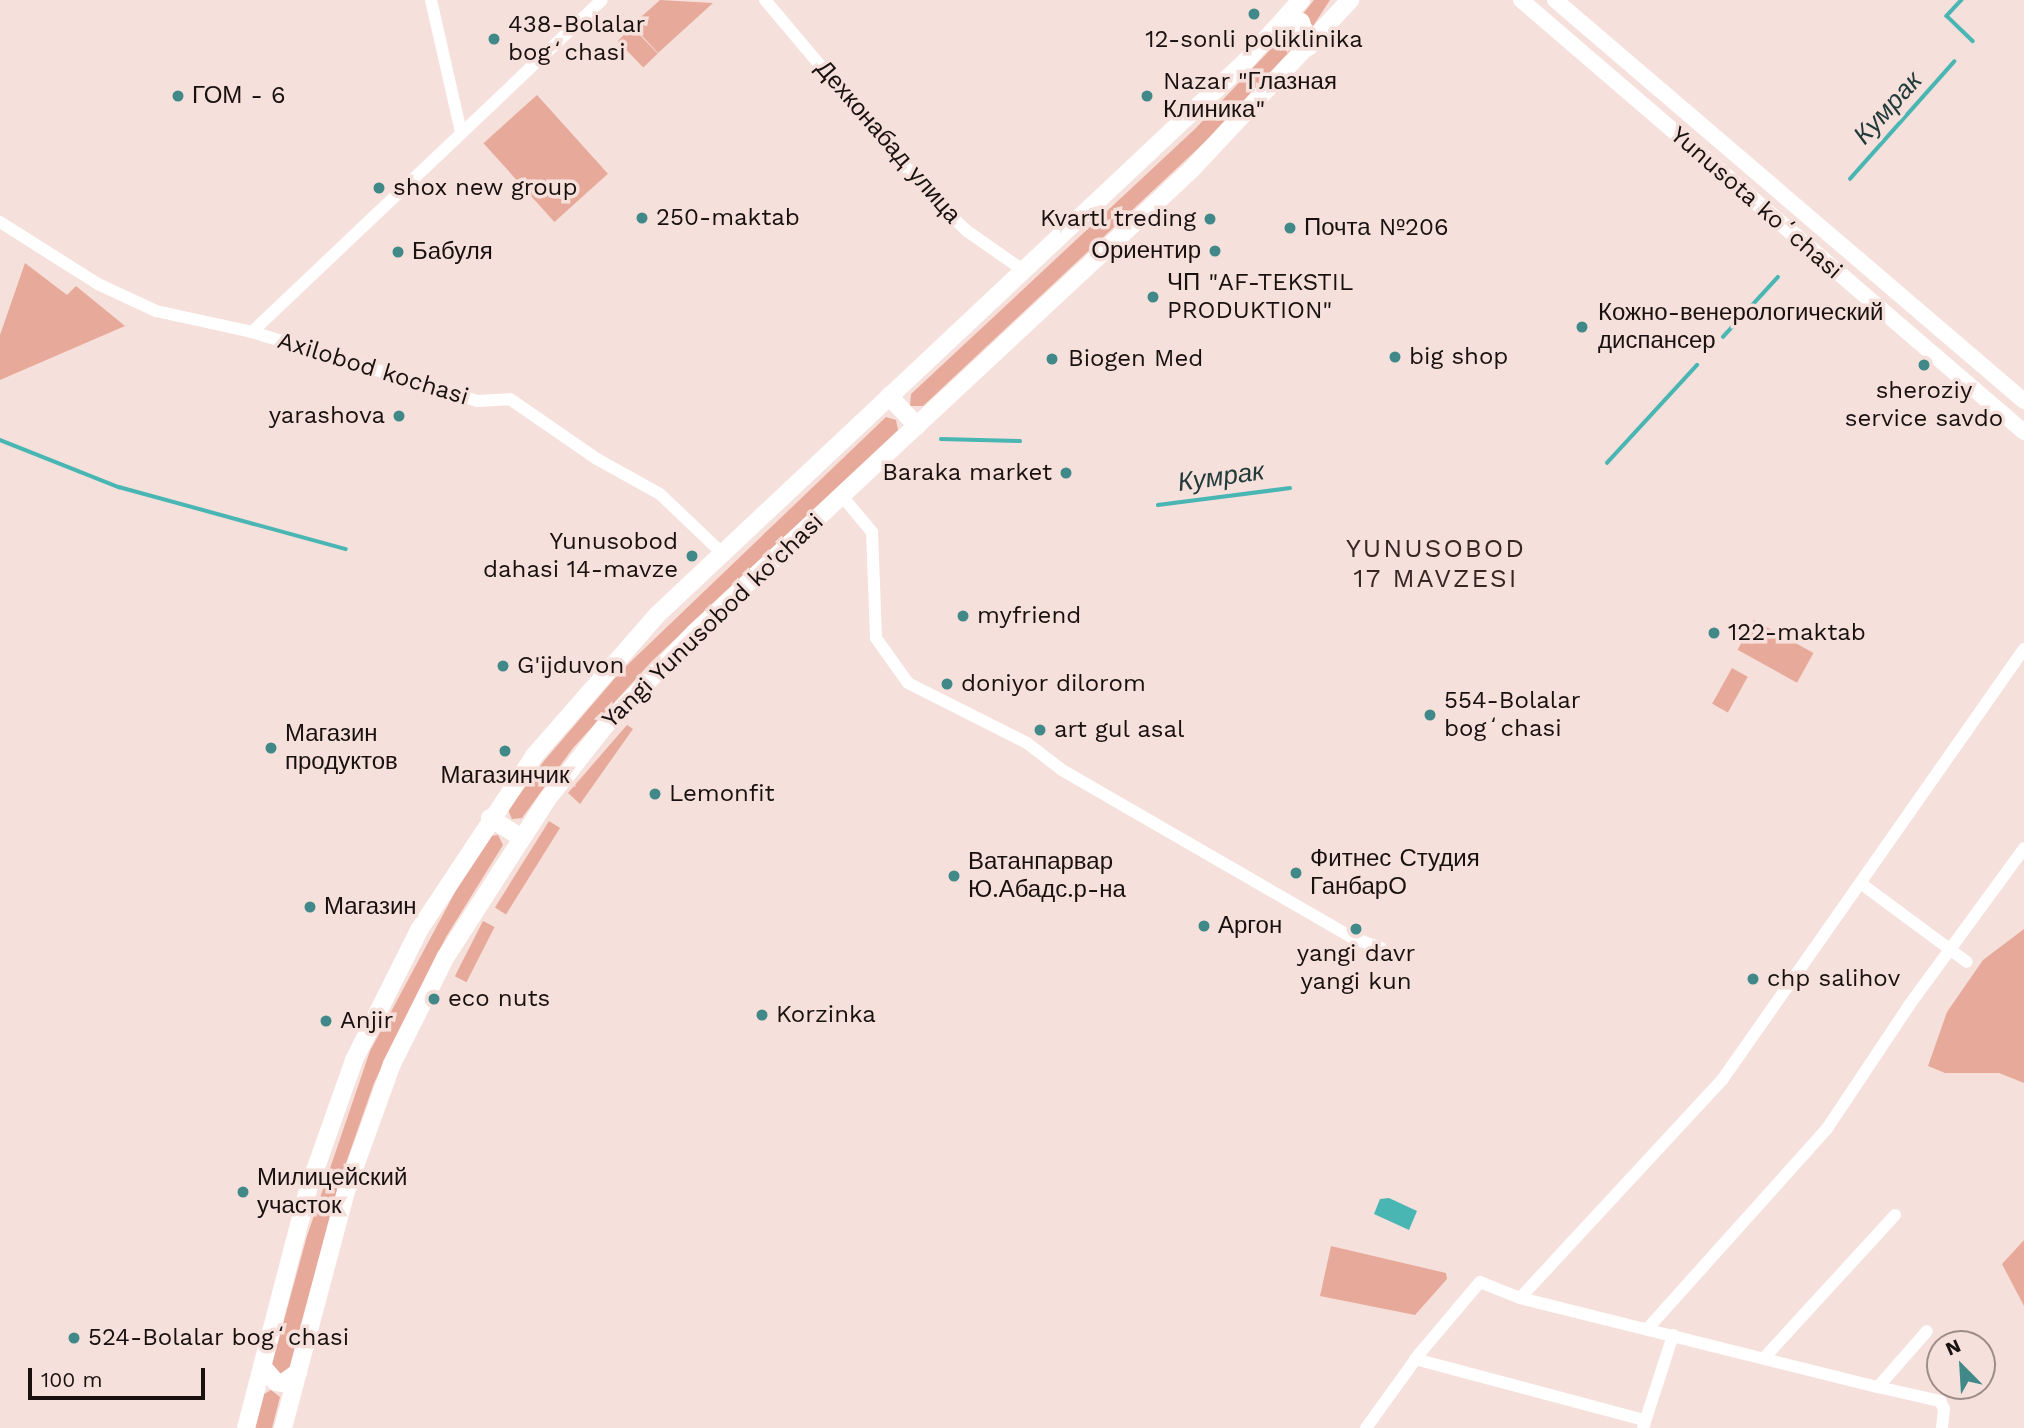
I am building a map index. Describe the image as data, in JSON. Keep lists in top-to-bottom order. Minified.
{"streets":{"main road":["Yangi Yunusobod ko'chasi"],"street":["Дехконабад улица","Yunusota koʻchasi","Axilobod kochasi"]},"crossings":[["Дехконабад улица","Yangi Yunusobod ko'chasi"],["Axilobod kochasi","Yangi Yunusobod ko'chasi"]],"districts":["YUNUSOBOD 17 MAVZESI"],"water":["Кумрак"],"places":["12-sonli poliklinika","438-Bolalar bogʻchasi","ГОМ - 6","Nazar \"Глазная Клиника\"","shox new group","250-maktab","Kvartl treding","Почта №206","Ориентир","Бабуля","ЧП \"AF-TEKSTIL PRODUKTION\"","Кожно-венерологический диспансер","big shop","Biogen Med","sheroziy service savdo","yarashova","Baraka market","Yunusobod dahasi 14-mavze","myfriend","122-maktab","G'ijduvon","doniyor dilorom","554-Bolalar bogʻchasi","art gul asal","Магазин продуктов","Магазинчик","Lemonfit","Фитнес Студия ГанбарО","Ватанпарвар Ю.Абадс.р-на","Магазин","Аргон","yangi davr yangi kun","chp salihov","eco nuts","Korzinka","Anjir","Милицейский участок","524-Bolalar bogʻchasi"],"scale_bar":"100 m","north":"top left"}
